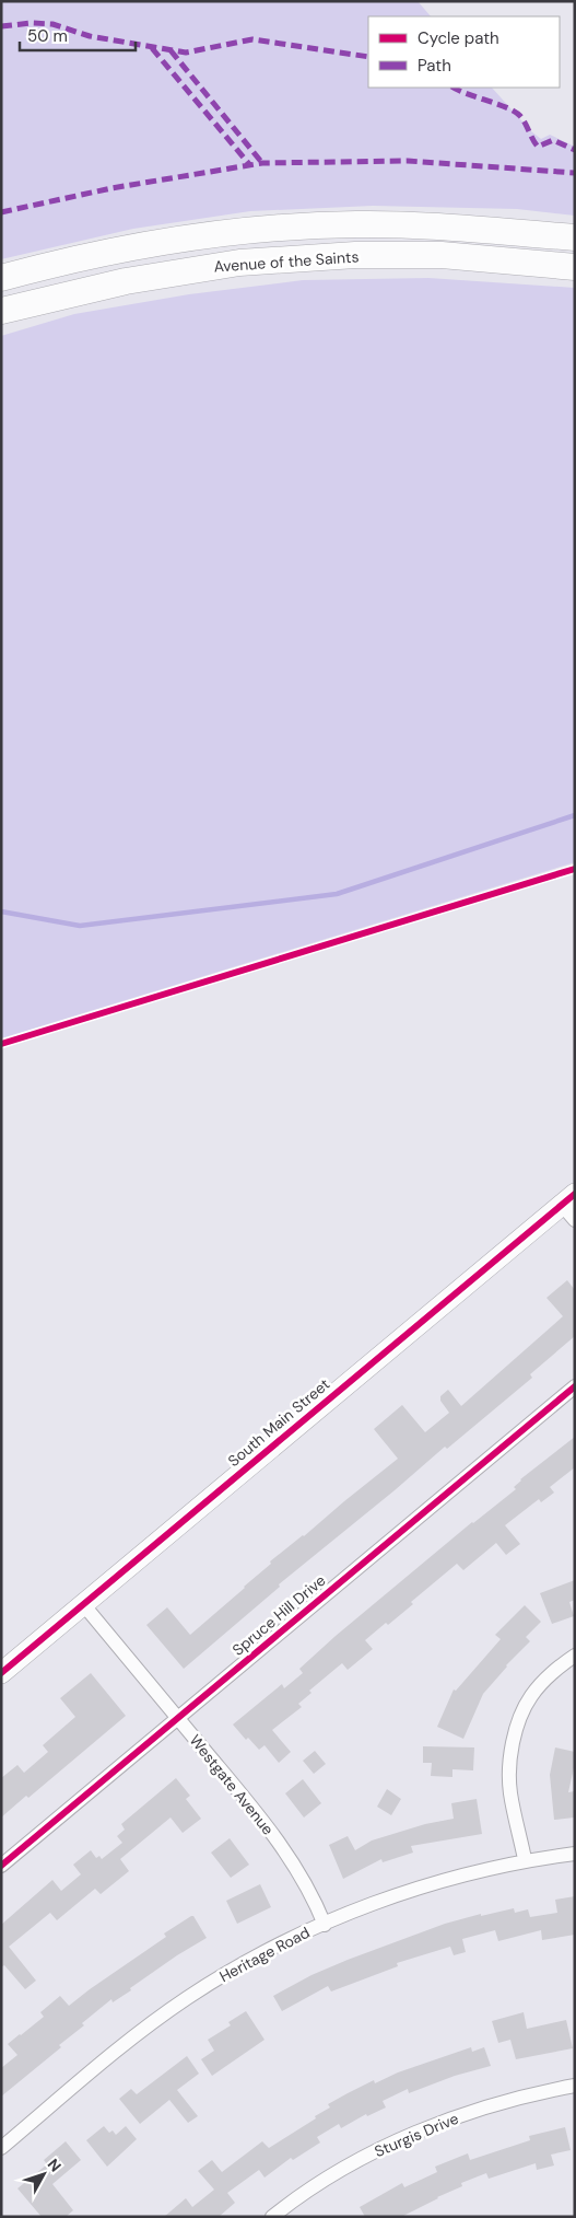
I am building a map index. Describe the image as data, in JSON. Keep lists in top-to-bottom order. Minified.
{"streets":{"highway":["Avenue of the Saints"],"street":["South Main Street","Spruce Hill Drive","Westgate Avenue","Heritage Road","Sturgis Drive"]},"crossings":[["South Main Street","Westgate Avenue"],["Spruce Hill Drive","Westgate Avenue"],["Westgate Avenue","Heritage Road"]],"legend":["Cycle path","Path"],"scale_bar":"50 m","north":"top right"}
